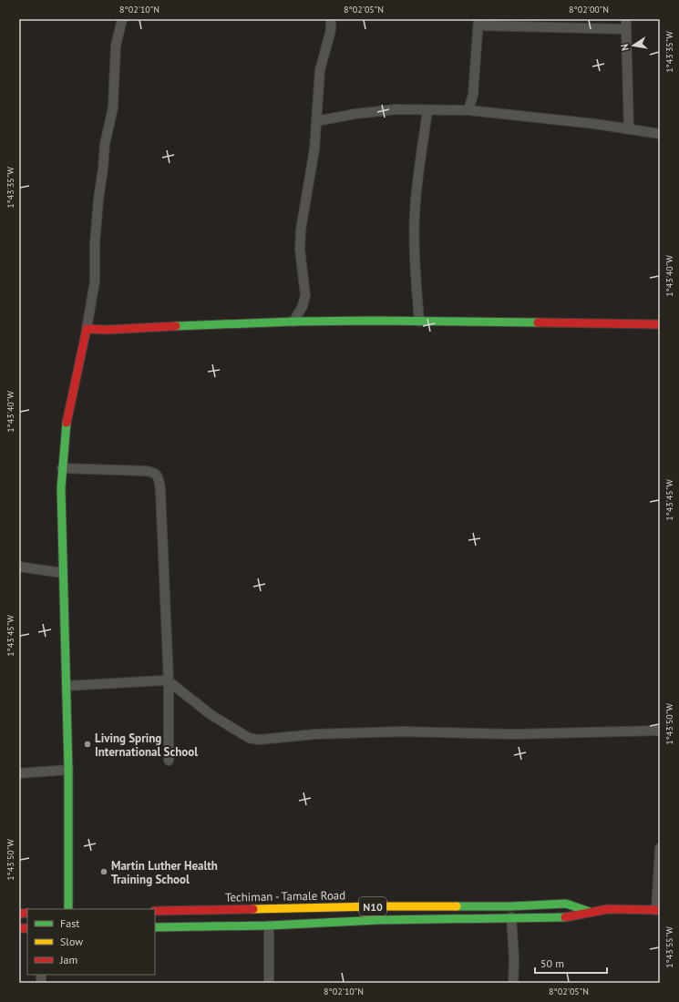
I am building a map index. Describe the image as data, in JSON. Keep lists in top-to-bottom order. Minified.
{"streets":{"main road":["Techiman - Tamale Road","N10"]},"places":["Living Spring International School","Martin Luther Health Training School"],"legend":["Fast","Slow","Jam"],"scale_bar":"50 m","north":"left","coordinates":["8°02'10\"N","8°02'05\"N","8°02'00\"N","1°43'35\"W","1°43'40\"W","1°43'45\"W","1°43'50\"W","1°43'55\"W"]}
